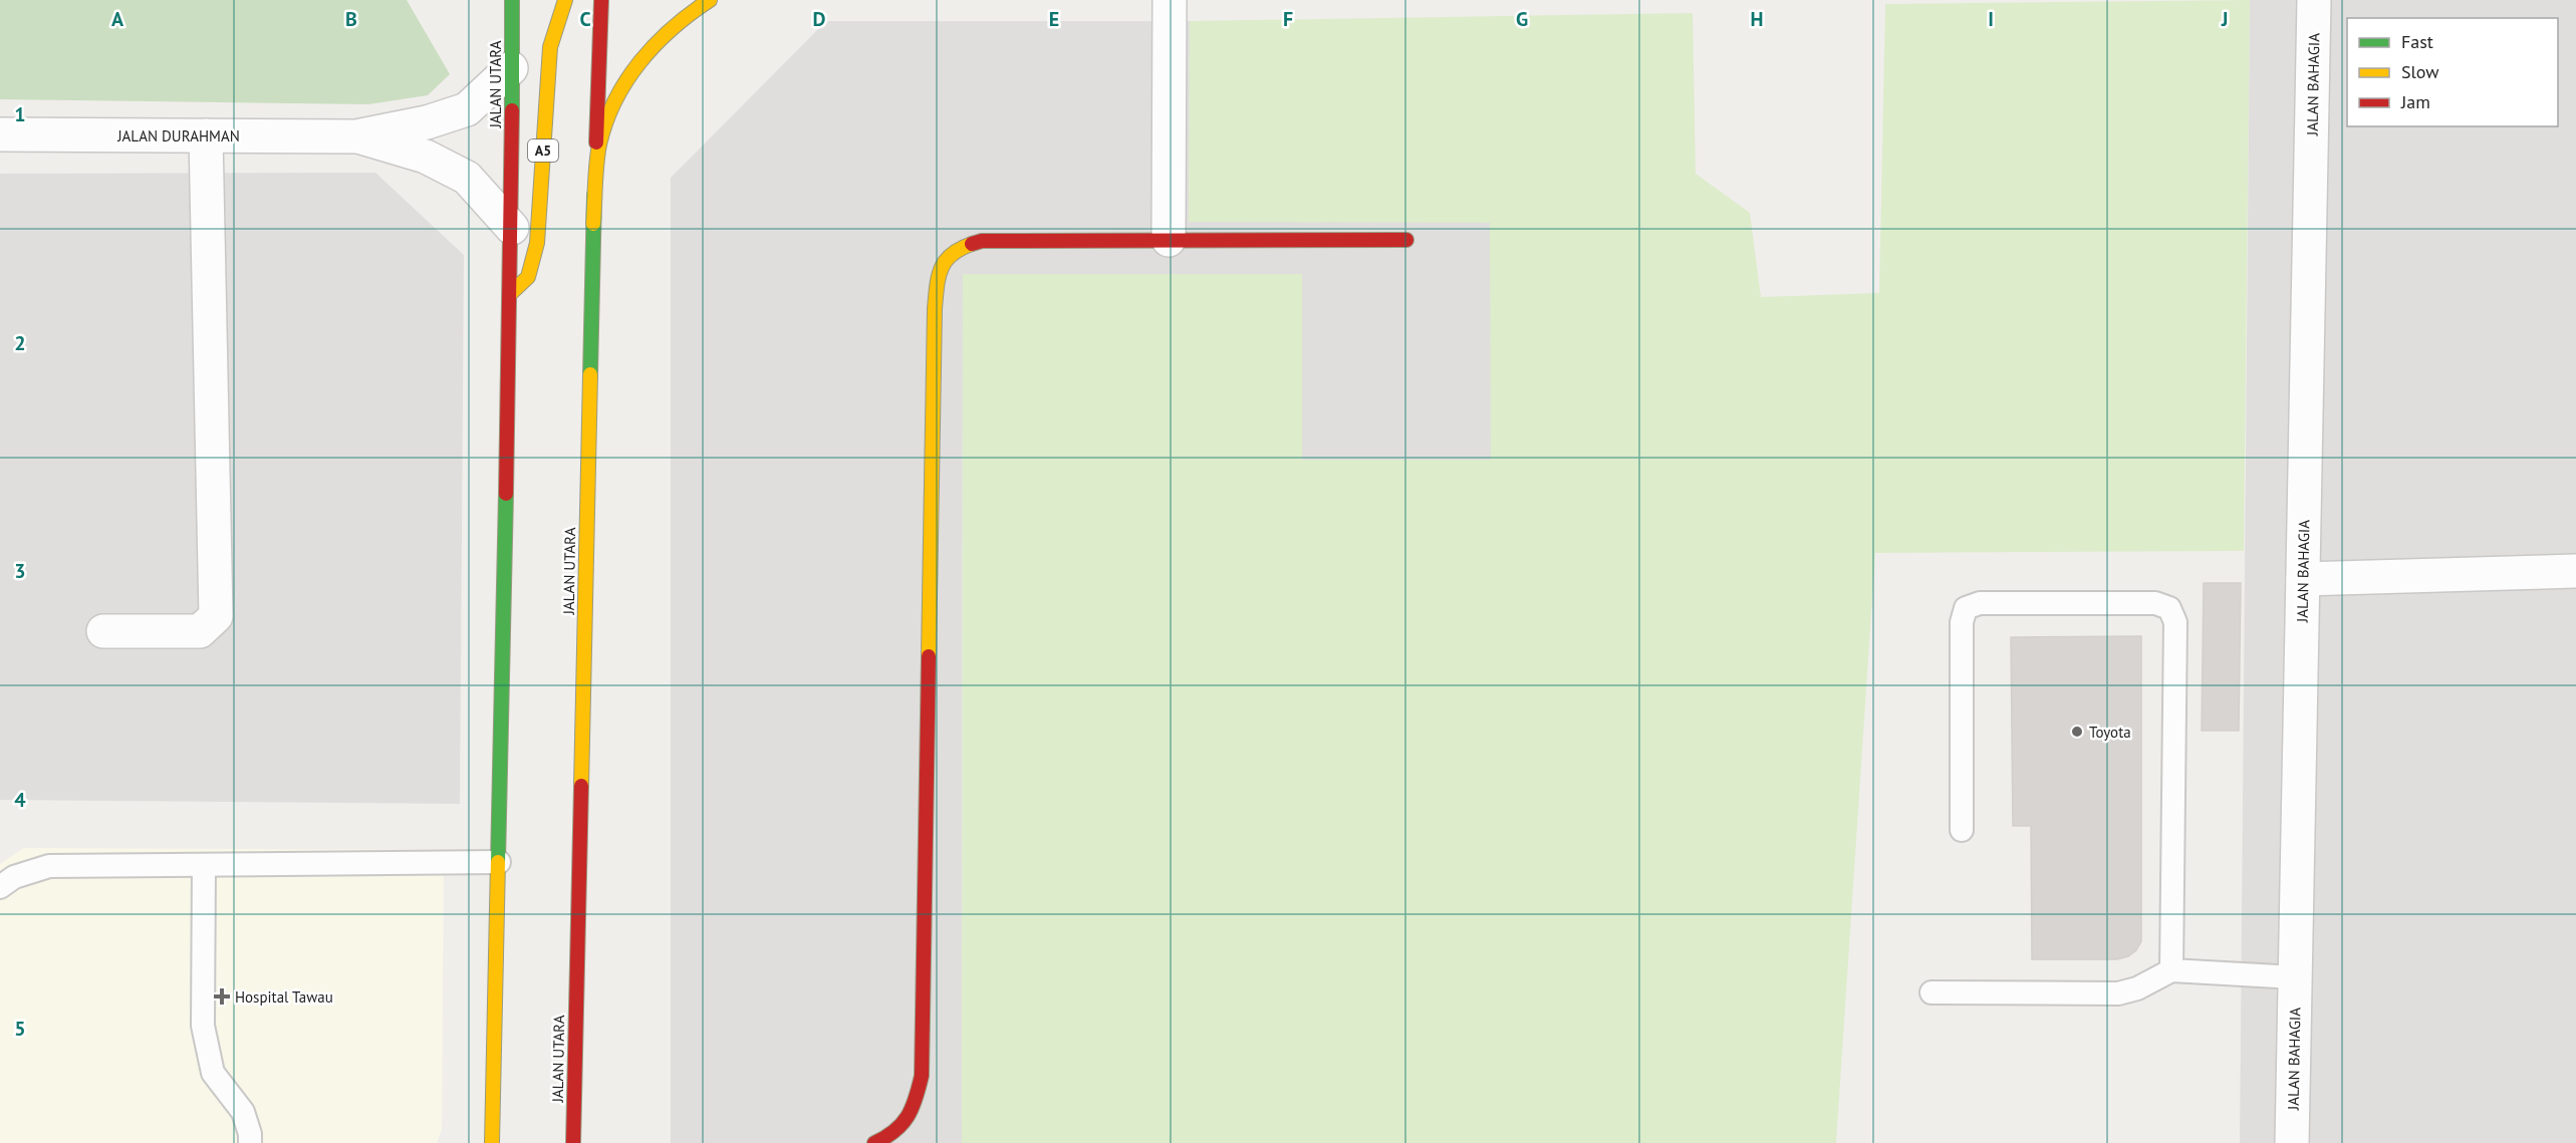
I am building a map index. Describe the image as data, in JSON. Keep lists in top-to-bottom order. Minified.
{"streets":{"main road":["JALAN UTARA","A5"],"street":["JALAN BAHAGIA","JALAN DURAHMAN"]},"crossings":[["JALAN UTARA","JALAN DURAHMAN"],["JALAN UTARA","A5"]],"places":{"other":["Toyota"],"health":["Hospital Tawau"]},"legend":["Fast","Slow","Jam"],"grid":{"columns":["A","B","C","D","E","F","G","H","I","J"],"rows":["1","2","3","4","5"]}}
